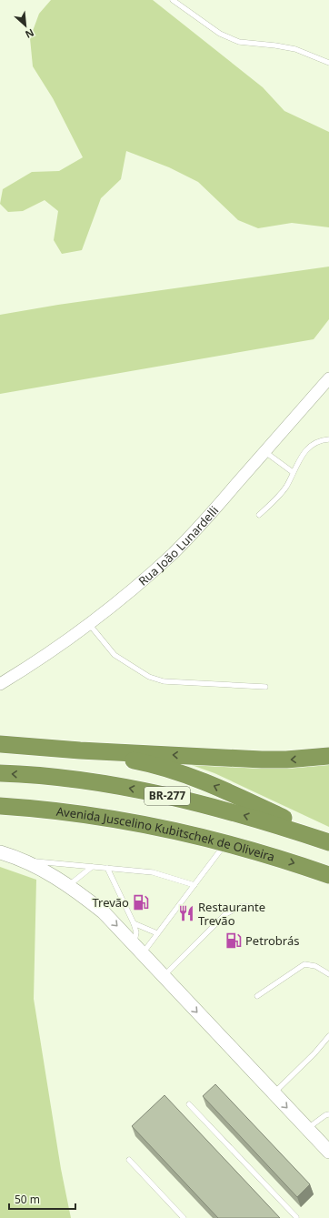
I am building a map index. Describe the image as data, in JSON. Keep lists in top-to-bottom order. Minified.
{"streets":{"highway":["BR-277","Avenida Juscelino Kubitschek de Oliveira"],"street":["Rua João Lunardelli"]},"places":{"fuel station":["Trevão","Petrobrás"],"restaurant":["Restaurante Trevão"]},"scale_bar":"50 m","north":"bottom right"}
